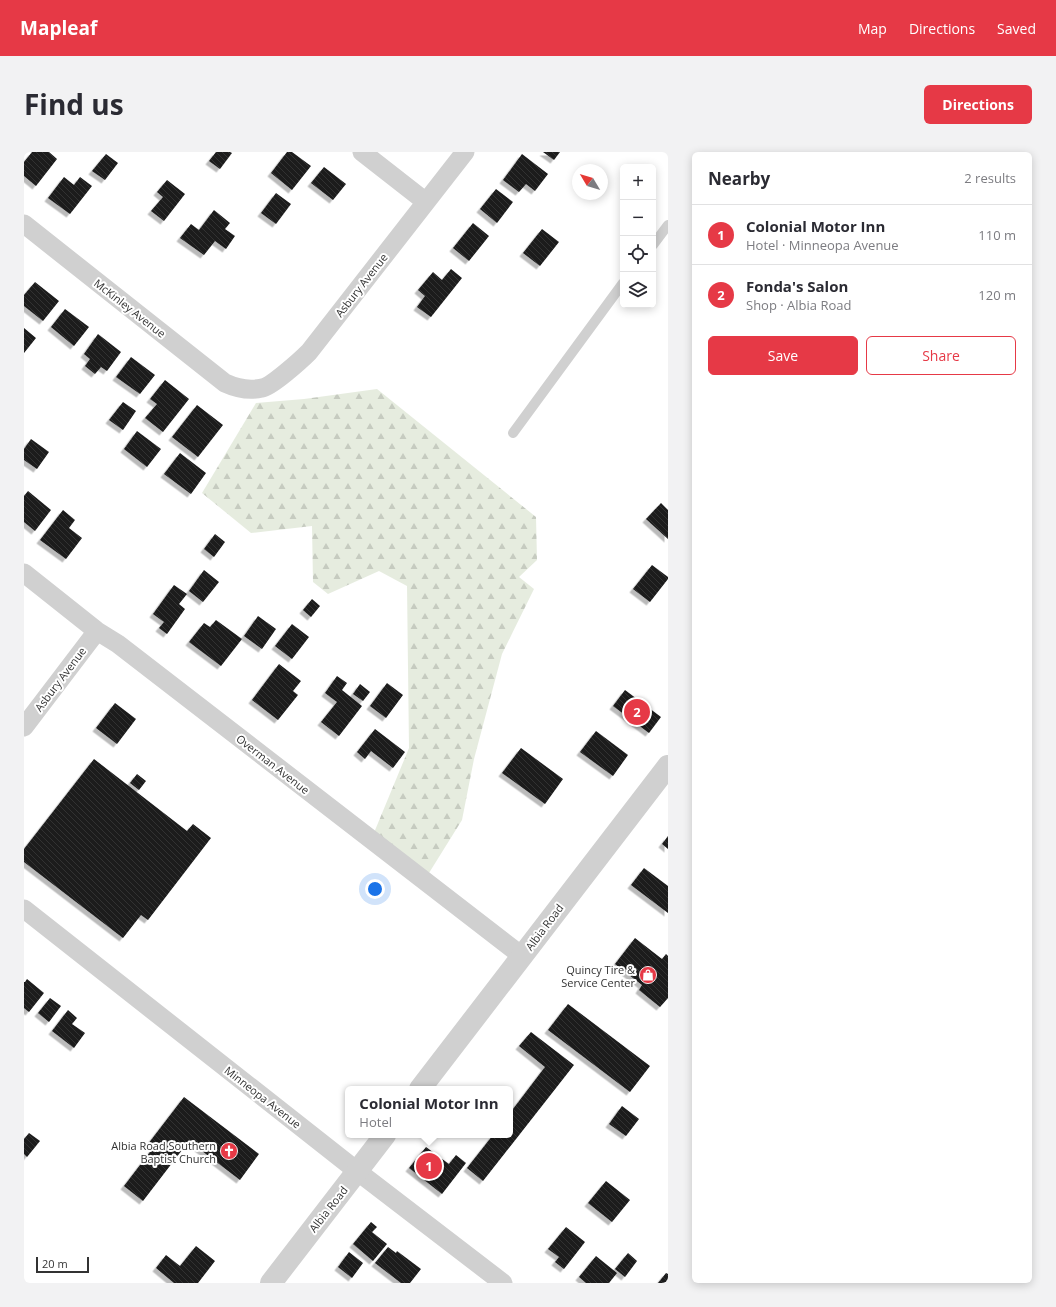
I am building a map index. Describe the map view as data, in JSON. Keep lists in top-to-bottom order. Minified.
{"streets":{"street":["Asbury Avenue","McKinley Avenue","Overman Avenue","Albia Road","Minneopa Avenue"]},"crossings":[["Asbury Avenue","McKinley Avenue"],["Asbury Avenue","Overman Avenue"],["Overman Avenue","Albia Road"],["Albia Road","Minneopa Avenue"]],"places":{"shop":["Quincy Tire & Service Center"],"church":["Albia Road Southern Baptist Church"]},"scale_bar":"20 m","north":"top left","page":{"header":"Mapleaf","nav":["Map","Directions","Saved"],"title":"Find us","buttons":["Directions",["Save","Share"]],"heading":["Nearby","2 results"],"map_buttons":["+","−"],"list":[{"mark":"1","name":"Colonial Motor Inn","note":"Hotel · Minneopa Avenue","value":"110 m"},{"mark":"2","name":"Fonda's Salon","note":"Shop · Albia Road","value":"120 m"}],"pins":["2","1"],"popup":["Colonial Motor Inn","Hotel"],"scale":"20 m"}}
